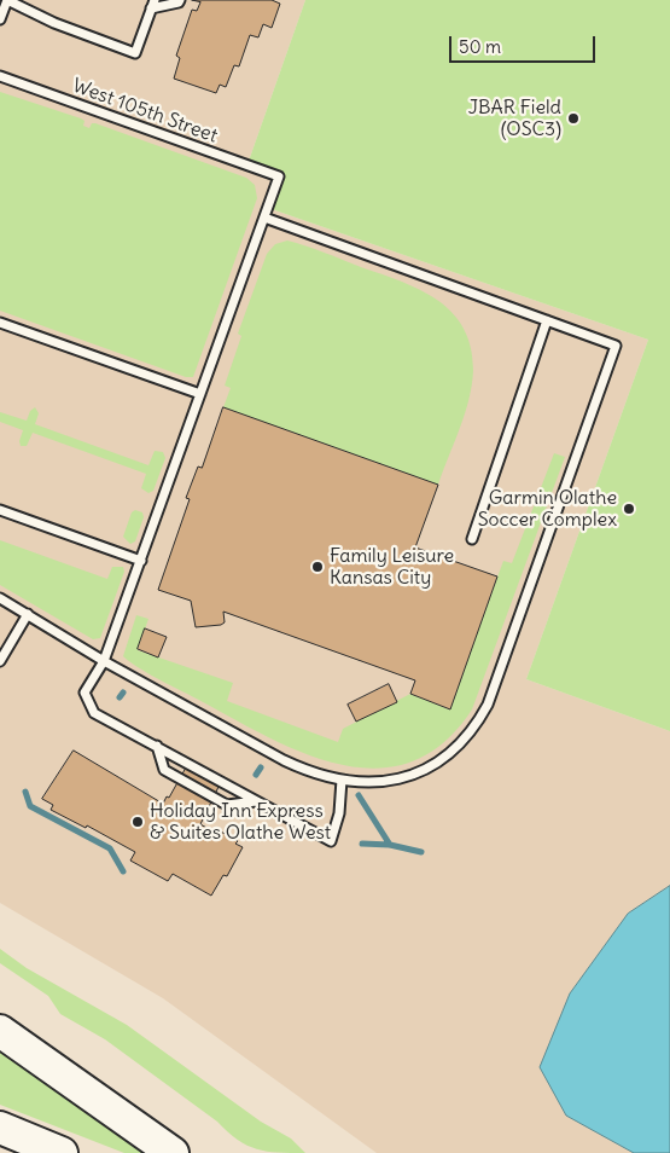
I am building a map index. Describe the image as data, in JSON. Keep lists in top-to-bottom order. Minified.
{"streets":{"lane":["West 105th Street"]},"places":["JBAR Field (OSC3)","Garmin Olathe Soccer Complex","Family Leisure Kansas City","Holiday Inn Express & Suites Olathe West"],"scale_bar":"50 m"}
